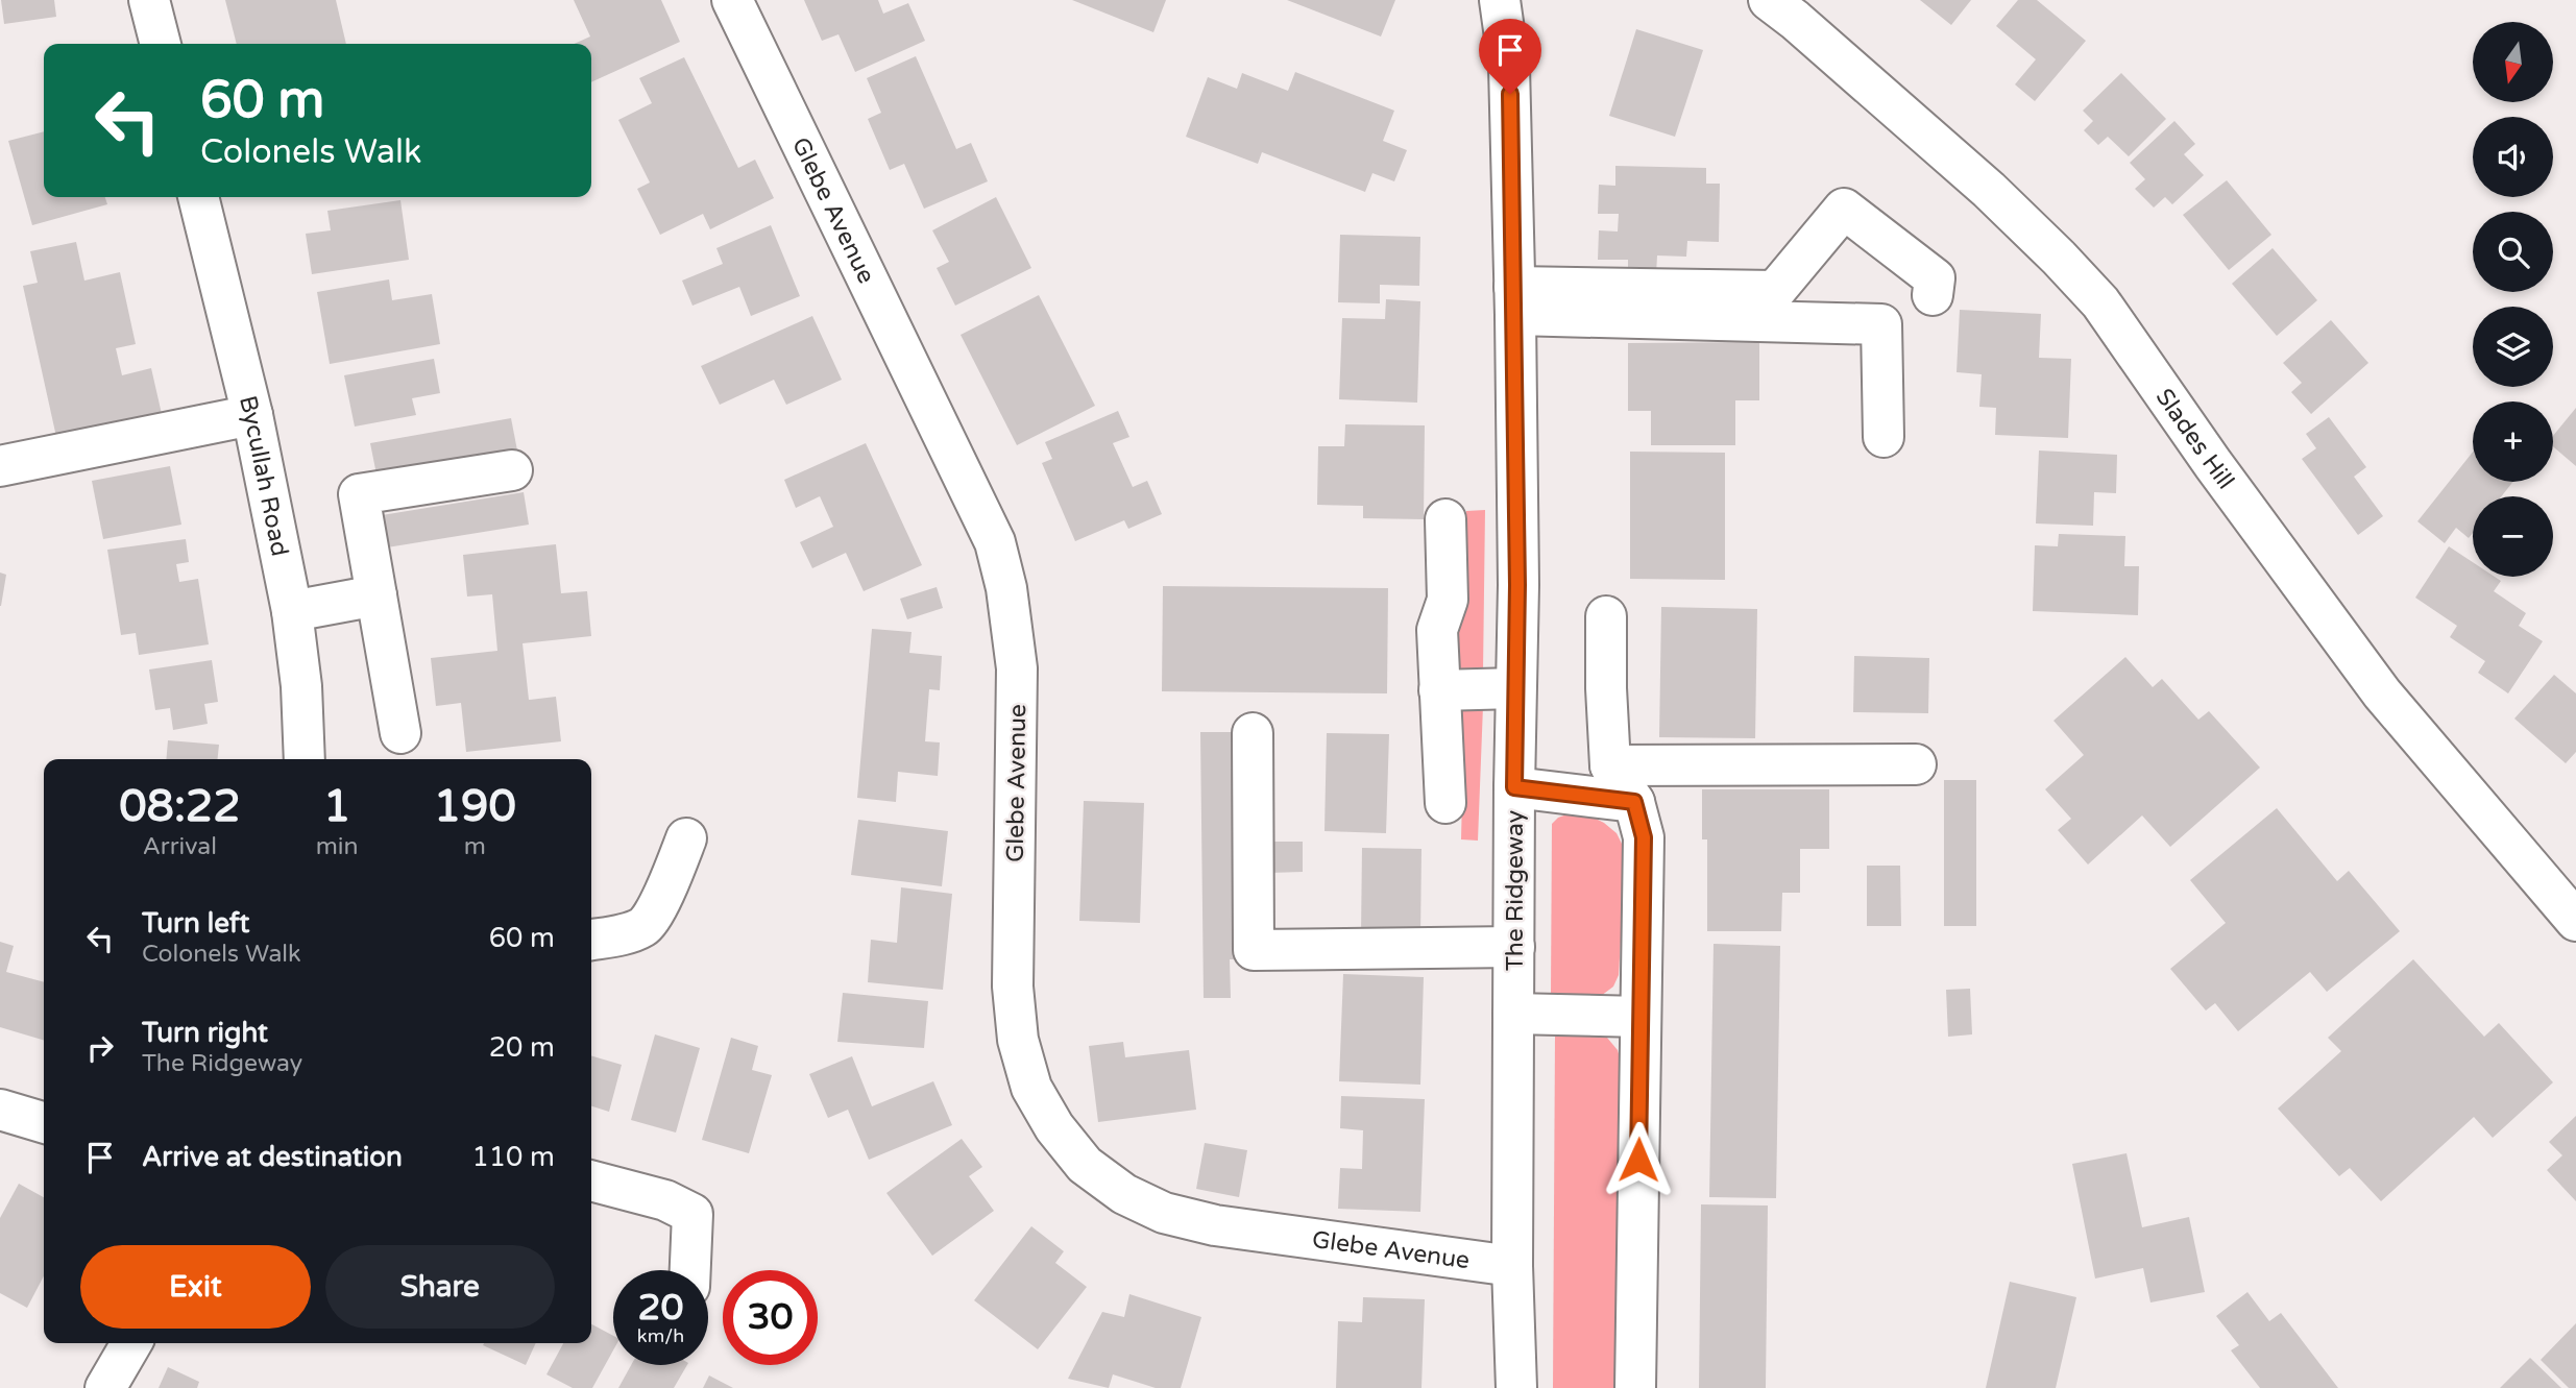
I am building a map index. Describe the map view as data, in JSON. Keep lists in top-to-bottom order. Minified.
{"streets":{"street":["Glebe Avenue","Slades Hill","Bycullah Road","The Ridgeway"]},"crossings":[["Glebe Avenue","The Ridgeway"]],"north":"bottom","page":{"map_buttons":["+","−"],"turn":["60 m","Colonels Walk"],"eta":["08:22","Arrival","1","min","190","m"],"list":[{"name":"Turn left","note":"Colonels Walk","value":"60 m"},{"name":"Turn right","note":"The Ridgeway","value":"20 m"},{"name":"Arrive at destination","value":"110 m"}],"buttons":["Exit","Share"],"speed":"20 km/h","limit":"30"}}
